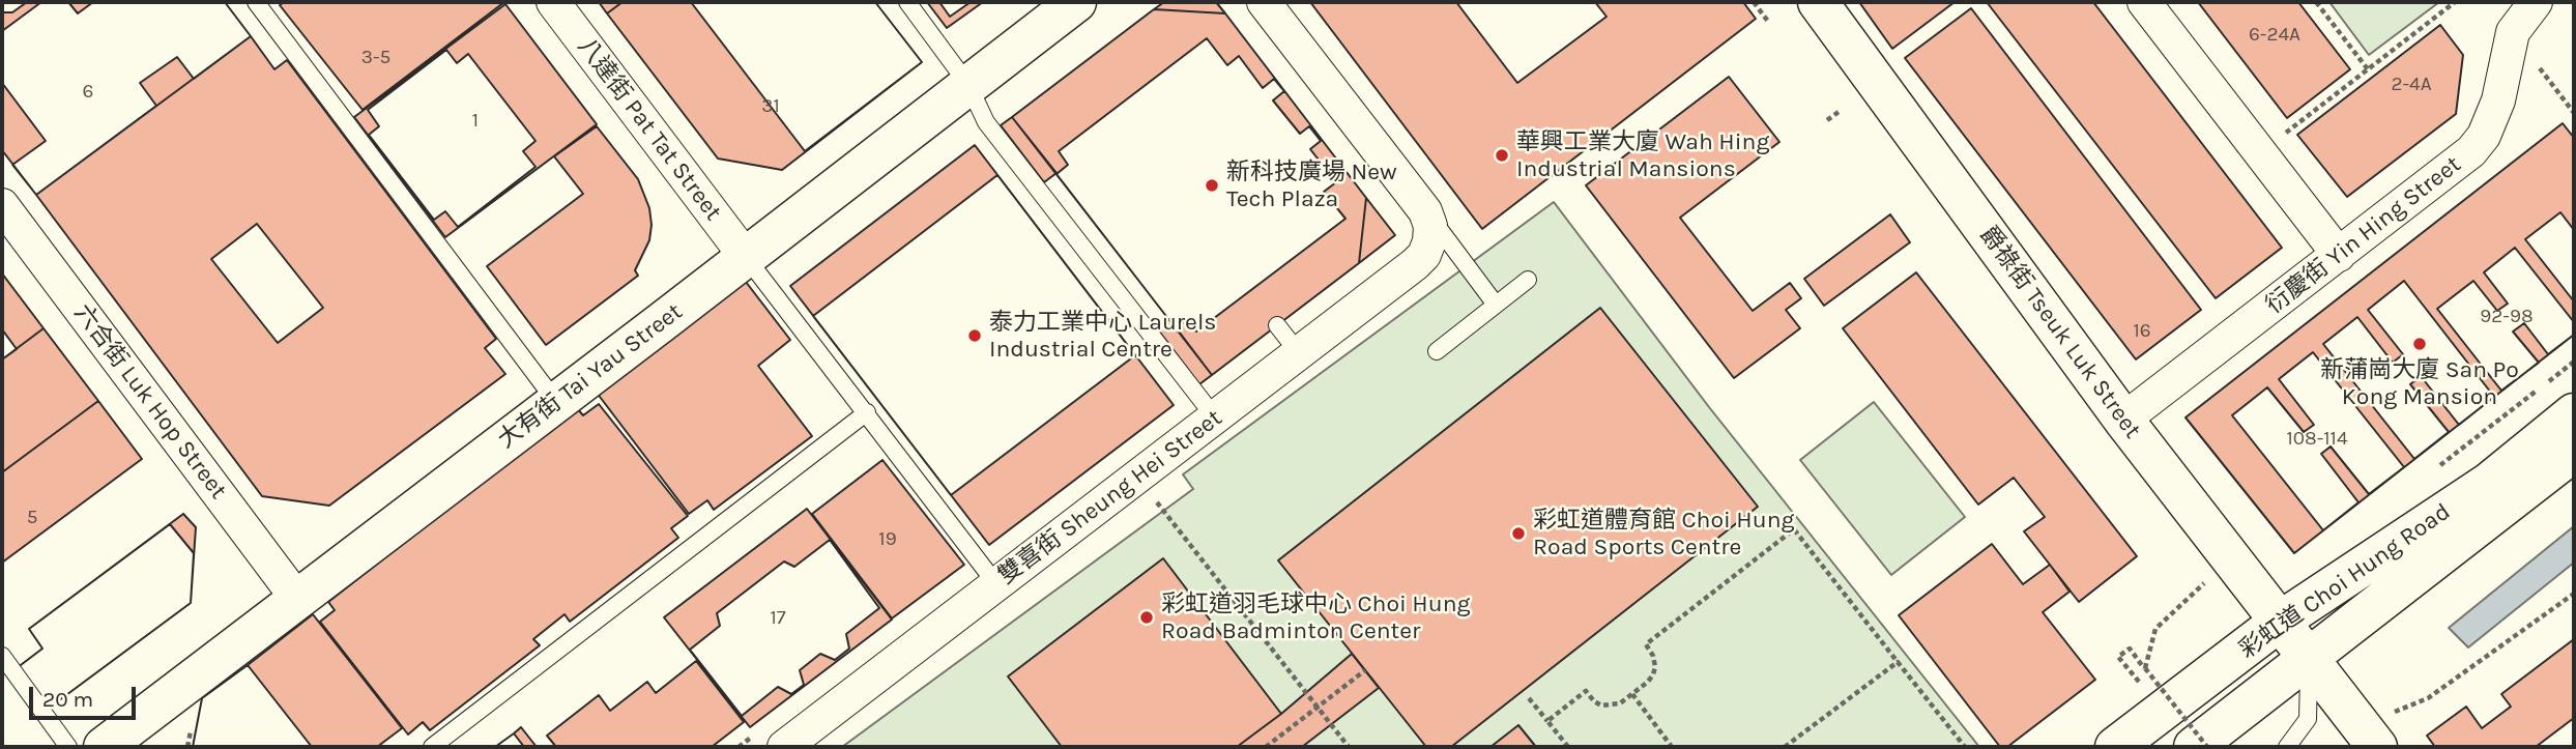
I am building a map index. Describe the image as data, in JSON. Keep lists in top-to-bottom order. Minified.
{"streets":{"street":["八達街 Pat Tat Street","衍慶街 Yin Hing Street","爵祿街 Tseuk Luk Street","大有街 Tai Yau Street","六合街 Luk Hop Street","雙喜街 Sheung Hei Street","彩虹道 Choi Hung Road"]},"crossings":[["八達街 Pat Tat Street","大有街 Tai Yau Street"],["衍慶街 Yin Hing Street","爵祿街 Tseuk Luk Street"],["爵祿街 Tseuk Luk Street","彩虹道 Choi Hung Road"],["大有街 Tai Yau Street","六合街 Luk Hop Street"]],"places":["華興工業大廈 Wah Hing Industrial Mansions","新科技廣場 New Tech Plaza","泰力工業中心 Laurels Industrial Centre","新蒲崗大廈 San Po Kong Mansion","彩虹道體育館 Choi Hung Road Sports Centre","彩虹道羽毛球中心 Choi Hung Road Badminton Center"],"house_numbers":["6-24A","3-5","2-4A","6","31","1","92-98","16","108-114","5","19","17"],"scale_bar":"20 m"}
